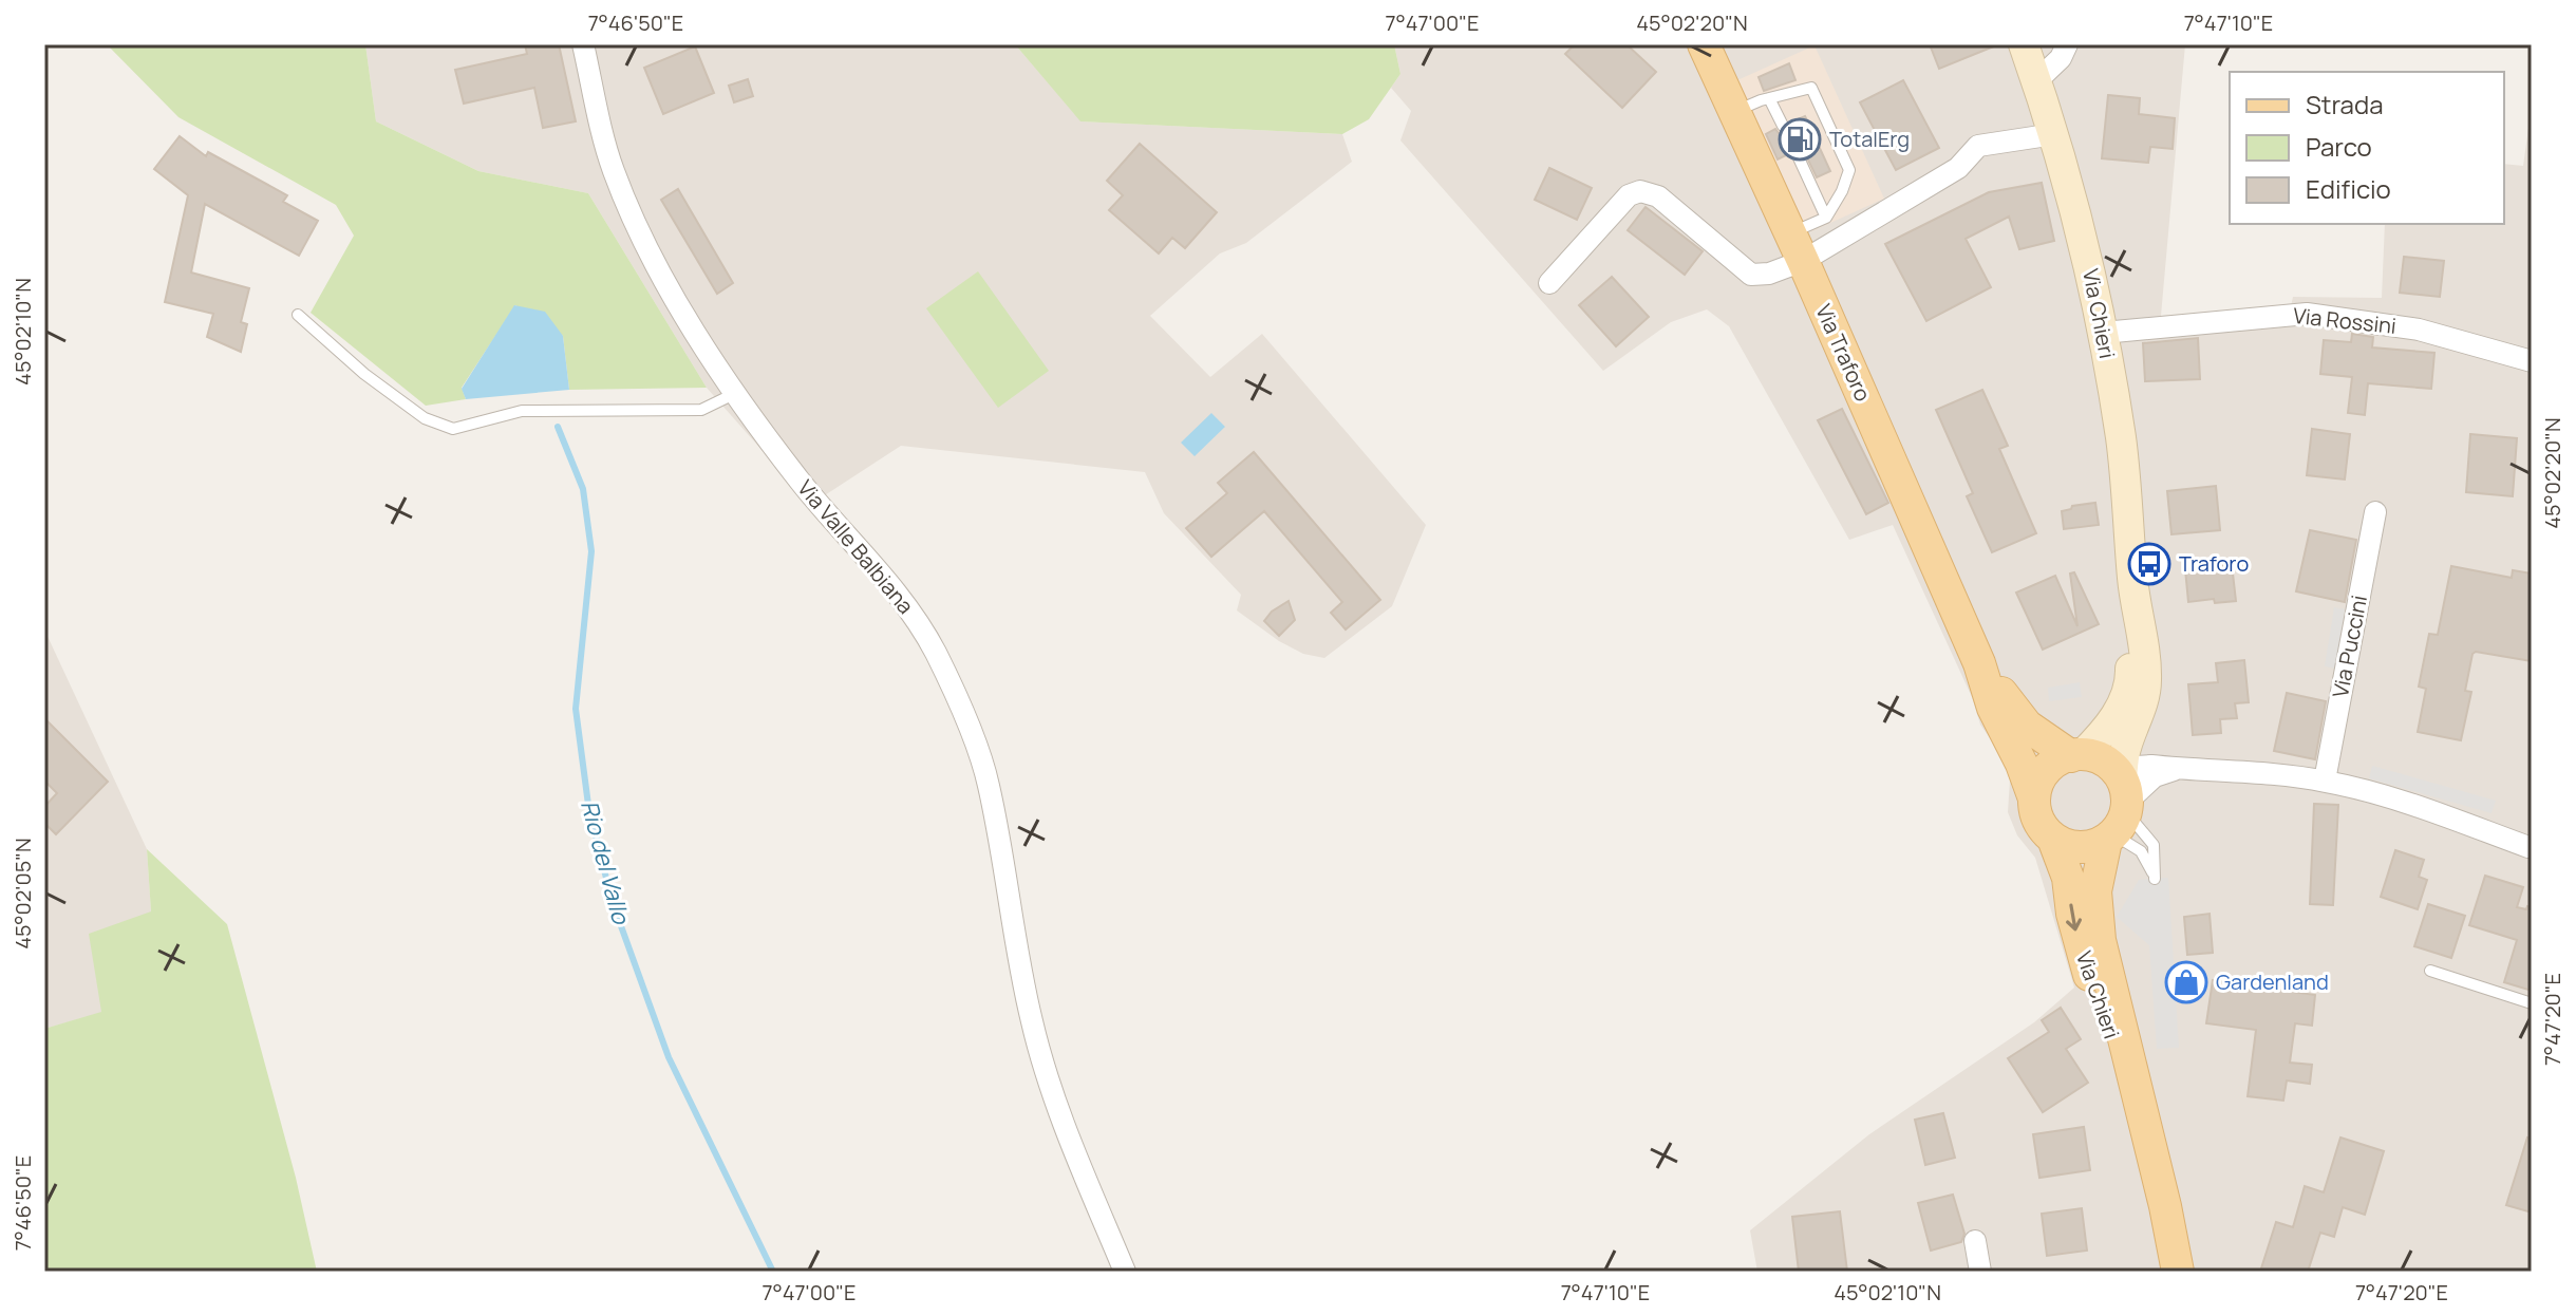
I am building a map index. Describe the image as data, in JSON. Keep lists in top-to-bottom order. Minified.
{"streets":{"main road":["Via Chieri","Via Traforo"],"street":["Via Rossini","Via Valle Balbiana","Via Puccini"]},"crossings":[["Via Chieri","Via Rossini"],["Via Chieri","Via Traforo"]],"water":["Rio del Vallo"],"places":{"fuel station":["TotalErg"],"bus stop":["Traforo"],"shop":["Gardenland"]},"legend":["Strada","Parco","Edificio"],"coordinates":["7°46'50\"E","7°47'00\"E","45°02'20\"N","7°47'10\"E","45°02'10\"N","45°02'05\"N","7°47'20\"E"]}
